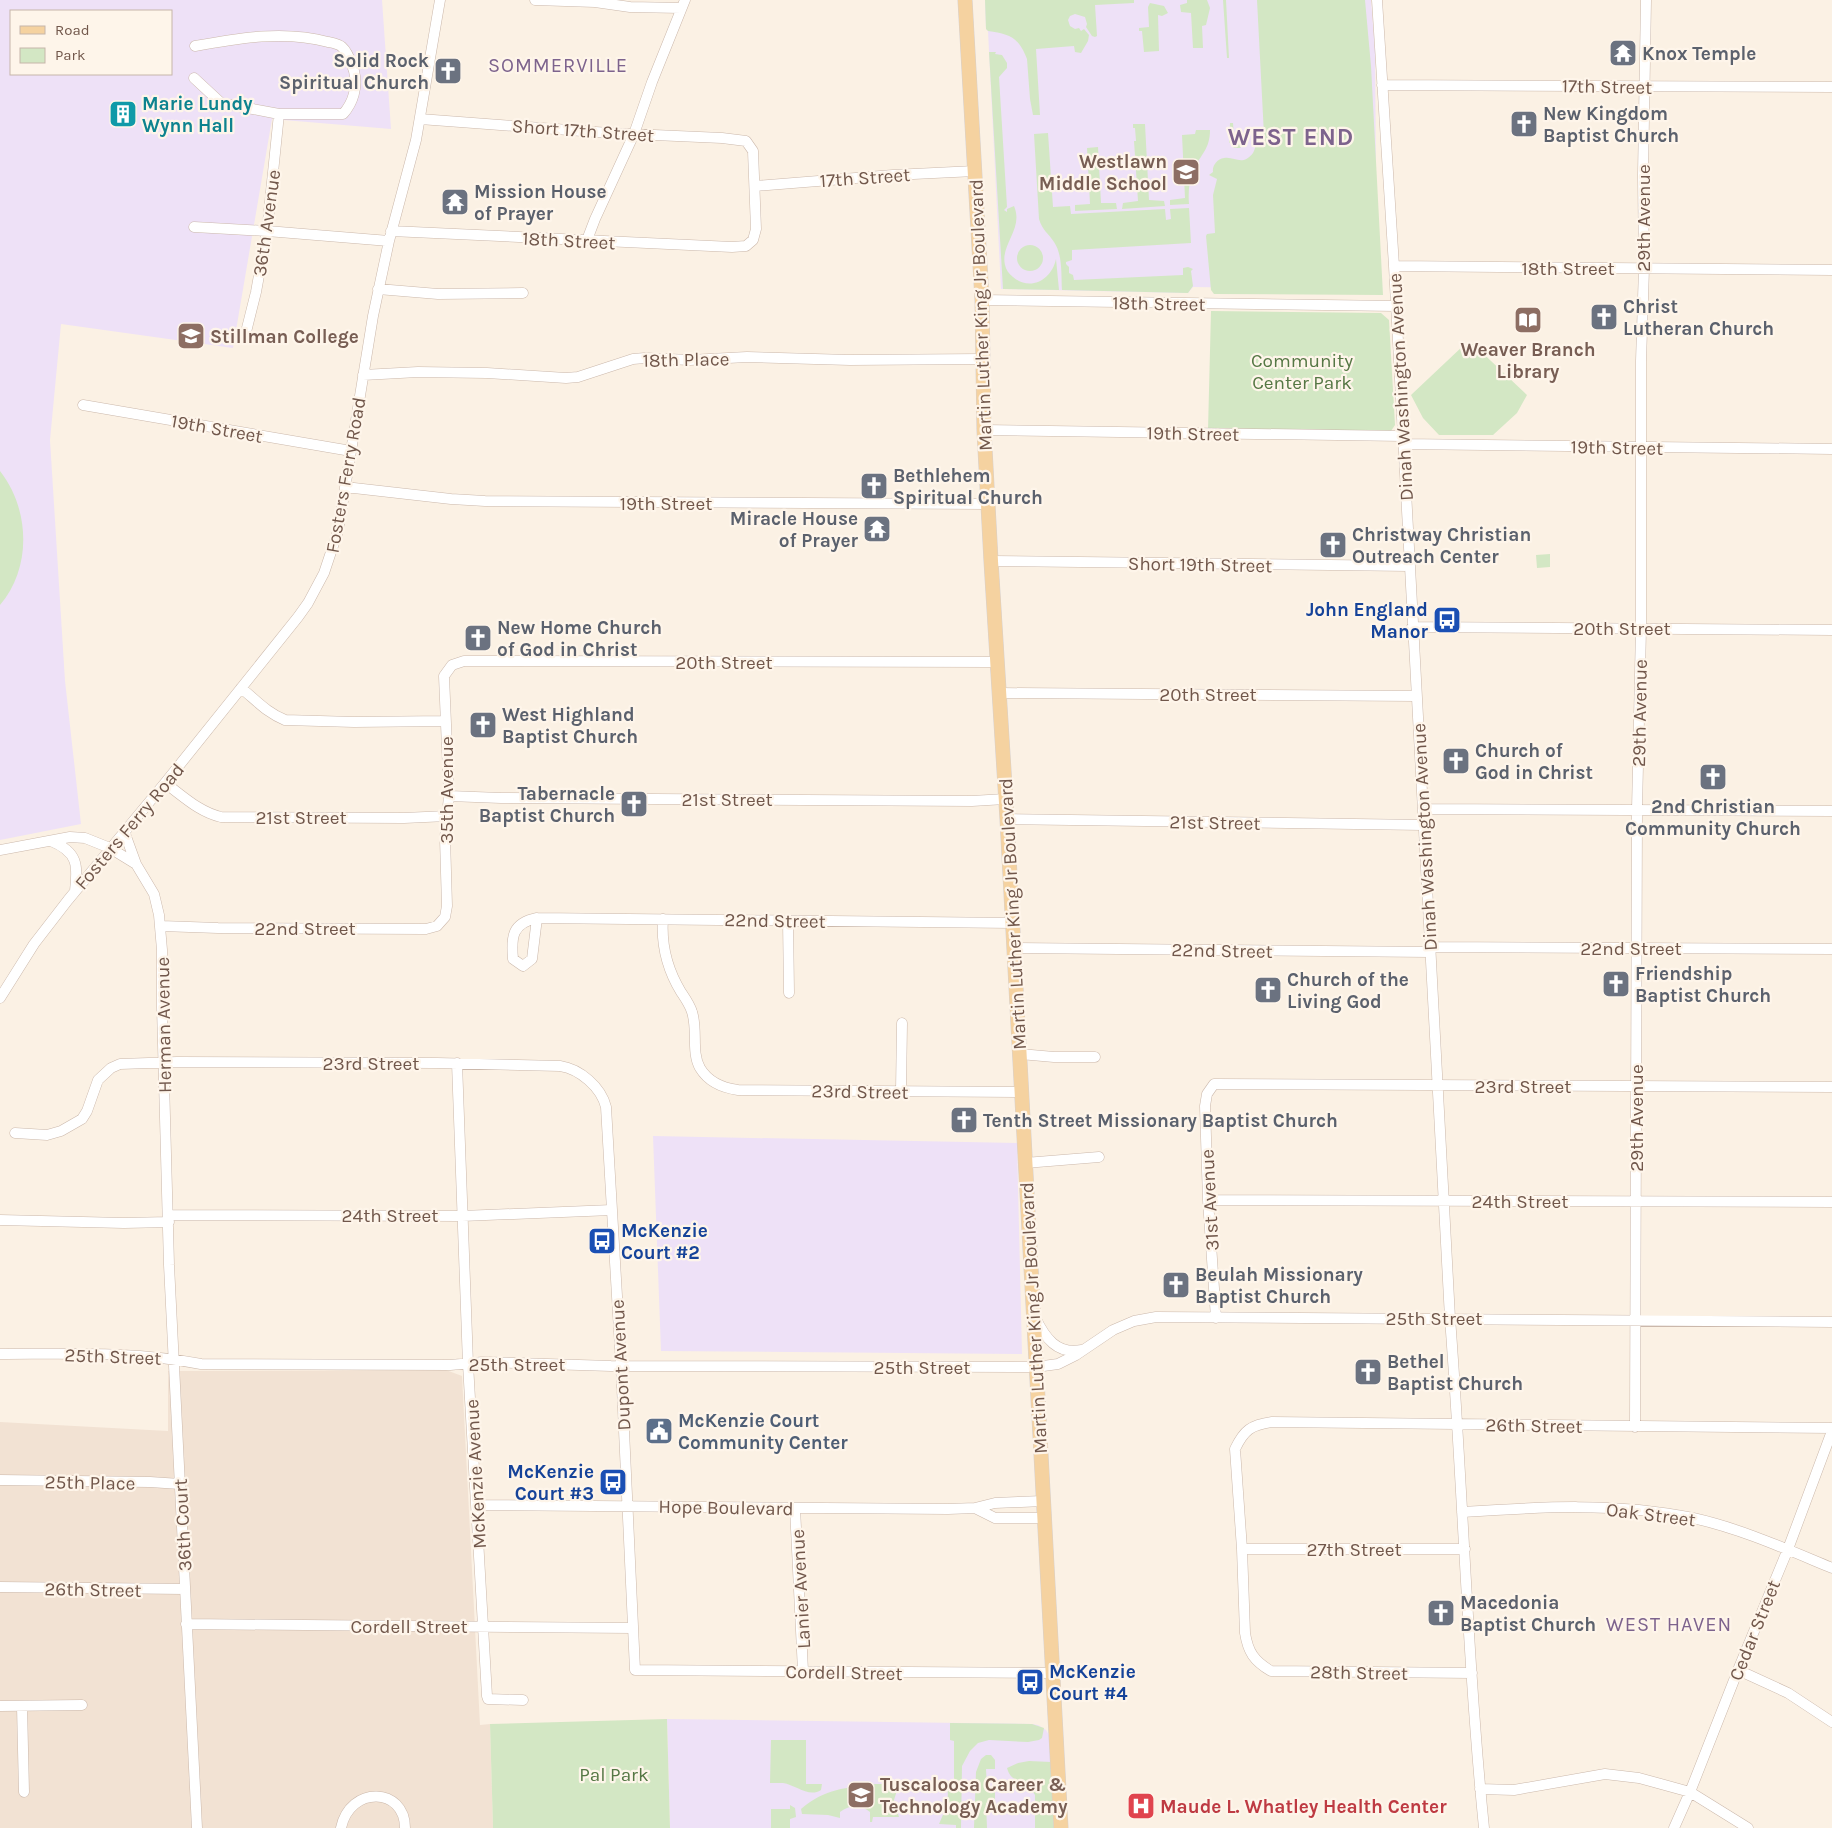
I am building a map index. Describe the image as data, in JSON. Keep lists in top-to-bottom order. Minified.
{"streets":{"main road":["Martin Luther King Jr Boulevard"],"street":["17th Street","Short 17th Street","29th Avenue","36th Avenue","18th Street","18th Place","Dinah Washington Avenue","19th Street","Fosters Ferry Road","Short 19th Street","20th Street","35th Avenue","21st Street","22nd Street","Herman Avenue","23rd Street","31st Avenue","24th Street","25th Street","Dupont Avenue","26th Street","McKenzie Avenue","25th Place","Hope Boulevard","Oak Street","36th Court","27th Street","Lanier Avenue","Cordell Street","Cedar Street","28th Street"]},"crossings":[["17th Street","Short 17th Street"],["17th Street","29th Avenue"],["17th Street","18th Street"],["17th Street","Martin Luther King Jr Boulevard"],["17th Street","Dinah Washington Avenue"],["Short 17th Street","18th Street"],["Short 17th Street","Fosters Ferry Road"],["29th Avenue","18th Street"],["29th Avenue","19th Street"],["29th Avenue","20th Street"],["29th Avenue","22nd Street"],["29th Avenue","23rd Street"],["29th Avenue","24th Street"],["29th Avenue","25th Street"],["29th Avenue","26th Street"],["36th Avenue","18th Street"],["18th Street","Martin Luther King Jr Boulevard"],["18th Street","Dinah Washington Avenue"],["18th Street","Fosters Ferry Road"],["Martin Luther King Jr Boulevard","18th Place"],["Martin Luther King Jr Boulevard","19th Street"],["Martin Luther King Jr Boulevard","Short 19th Street"],["Martin Luther King Jr Boulevard","20th Street"],["Martin Luther King Jr Boulevard","21st Street"],["Martin Luther King Jr Boulevard","22nd Street"],["Martin Luther King Jr Boulevard","23rd Street"],["Martin Luther King Jr Boulevard","25th Street"],["Martin Luther King Jr Boulevard","Hope Boulevard"],["Martin Luther King Jr Boulevard","Cordell Street"],["18th Place","Fosters Ferry Road"],["Dinah Washington Avenue","19th Street"],["Dinah Washington Avenue","Short 19th Street"],["Dinah Washington Avenue","20th Street"],["Dinah Washington Avenue","21st Street"],["Dinah Washington Avenue","22nd Street"],["Dinah Washington Avenue","23rd Street"],["Dinah Washington Avenue","24th Street"],["Dinah Washington Avenue","25th Street"],["Dinah Washington Avenue","26th Street"],["Dinah Washington Avenue","Oak Street"],["Dinah Washington Avenue","27th Street"],["Dinah Washington Avenue","28th Street"],["19th Street","Fosters Ferry Road"],["Fosters Ferry Road","21st Street"],["Fosters Ferry Road","Herman Avenue"],["20th Street","35th Avenue"],["35th Avenue","21st Street"],["35th Avenue","22nd Street"],["22nd Street","Herman Avenue"],["22nd Street","23rd Street"],["Herman Avenue","23rd Street"],["Herman Avenue","24th Street"],["Herman Avenue","36th Court"],["23rd Street","31st Avenue"],["23rd Street","Dupont Avenue"],["23rd Street","McKenzie Avenue"],["31st Avenue","24th Street"],["31st Avenue","25th Street"],["24th Street","Dupont Avenue"],["24th Street","McKenzie Avenue"],["24th Street","36th Court"],["25th Street","Dupont Avenue"],["25th Street","McKenzie Avenue"],["25th Street","36th Court"],["Dupont Avenue","Hope Boulevard"],["Dupont Avenue","Cordell Street"],["26th Street","36th Court"],["26th Street","27th Street"],["26th Street","Cedar Street"],["26th Street","28th Street"],["McKenzie Avenue","Hope Boulevard"],["McKenzie Avenue","Cordell Street"],["25th Place","36th Court"],["Hope Boulevard","Lanier Avenue"],["Oak Street","Cedar Street"],["36th Court","Cordell Street"],["27th Street","28th Street"],["Lanier Avenue","Cordell Street"]],"districts":["SOMMERVILLE","WEST END","WEST HAVEN"],"parks":["Community Center Park","Pal Park"],"places":{"temple":["Knox Temple","Mission House of Prayer","Miracle House of Prayer"],"church":["Solid Rock Spiritual Church","New Kingdom Baptist Church","Christ Lutheran Church","Bethlehem Spiritual Church","Christway Christian Outreach Center","New Home Church of God in Christ","West Highland Baptist Church","Church of God in Christ","2nd Christian Community Church","Tabernacle Baptist Church","Friendship Baptist Church","Church of the Living God","Tenth Street Missionary Baptist Church","Beulah Missionary Baptist Church","Bethel Baptist Church","Macedonia Baptist Church"],"building":["Marie Lundy Wynn Hall"],"school or university":["Westlawn Middle School","Stillman College","Tuscaloosa Career & Technology Academy"],"library":["Weaver Branch Library"],"bus stop":["John England Manor","McKenzie Court #2","McKenzie Court #3","McKenzie Court #4"],"public building":["McKenzie Court Community Center"],"hospital":["Maude L. Whatley Health Center"]},"legend":["Road","Park"]}
